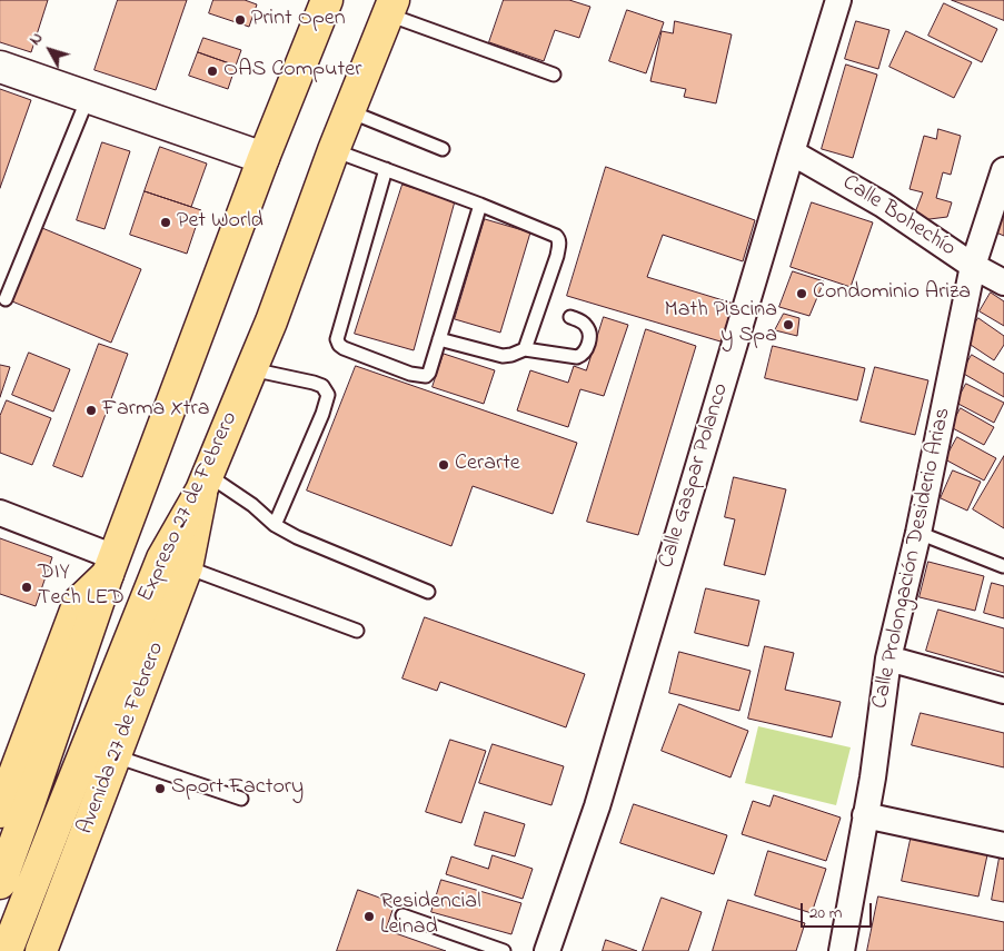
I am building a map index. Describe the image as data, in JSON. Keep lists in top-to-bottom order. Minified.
{"streets":{"main road":["Expreso 27 de Febrero","Avenida 27 de Febrero"],"street":["Calle Bohechío","Calle Gaspar Polanco","Calle Prolongación Desiderio Arias"]},"crossings":[["Calle Bohechío","Calle Gaspar Polanco"],["Calle Bohechío","Calle Prolongación Desiderio Arias"],["Expreso 27 de Febrero","Avenida 27 de Febrero"]],"places":["Print Open","OAS Computer","Pet World","Condominio Ariza","Math Piscina y Spa","Farma Xtra","Cerarte","DIY Tech LED","Sport Factory","Residencial Leinad"],"scale_bar":"20 m","north":"top left"}
